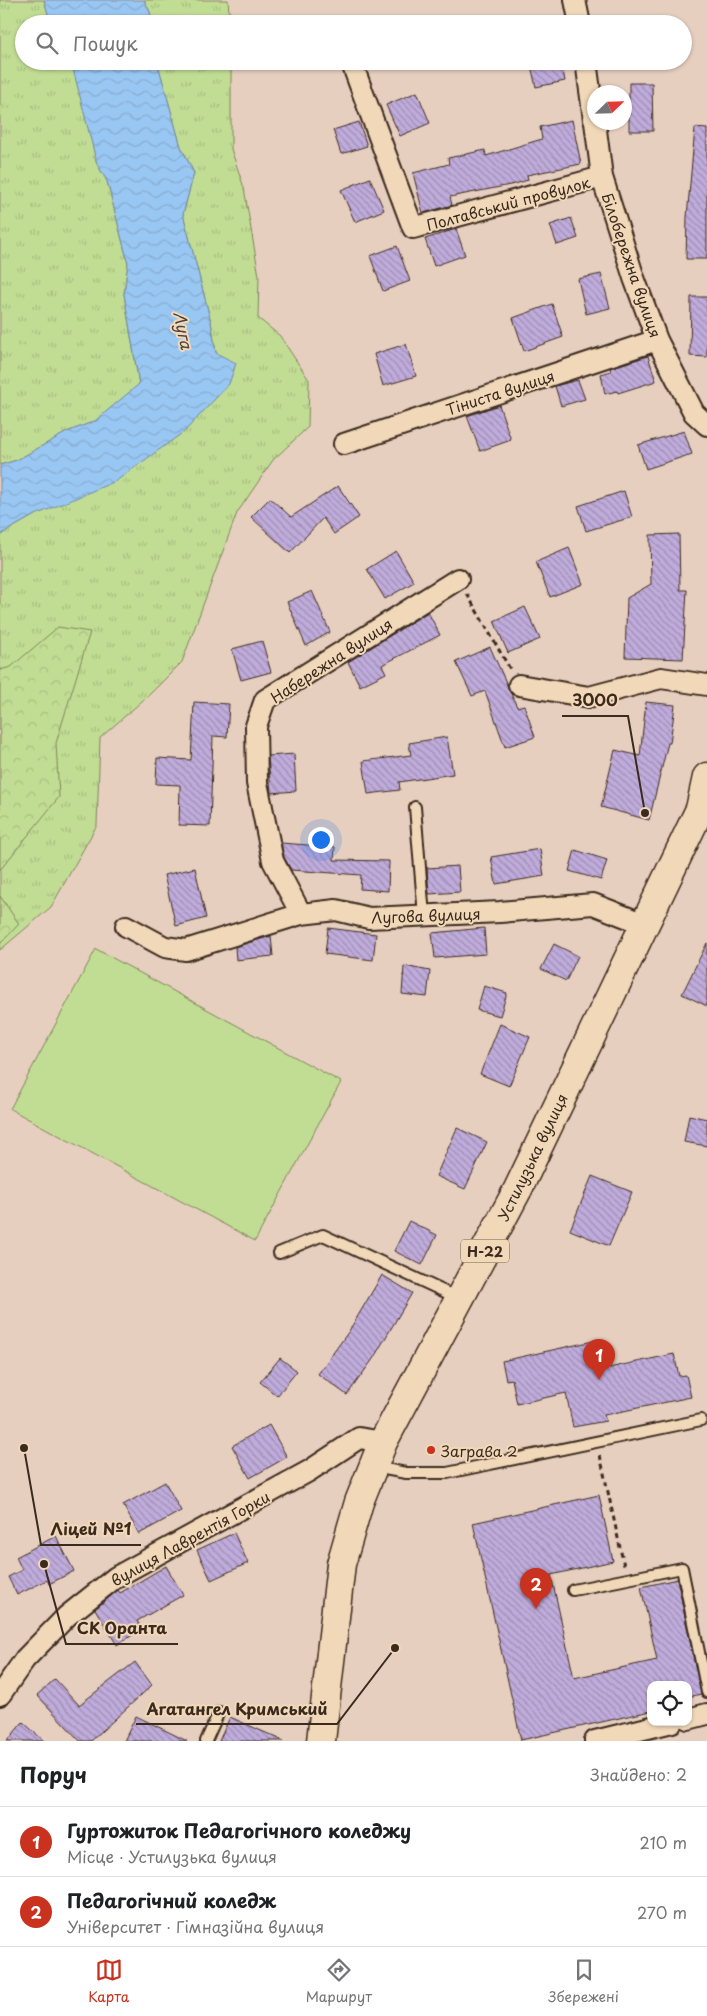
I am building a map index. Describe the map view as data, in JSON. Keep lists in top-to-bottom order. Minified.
{"streets":{"main road":["Устилузька вулиця","Н-22"],"street":["Полтавський провулок","Білобережна вулиця","Тіниста вулиця","Набережна вулиця","Лугова вулиця","вулиця Лаврентія Горки"]},"crossings":[["Полтавський провулок","Білобережна вулиця"],["Білобережна вулиця","Тіниста вулиця"],["Набережна вулиця","Лугова вулиця"],["Лугова вулиця","Устилузька вулиця"],["Устилузька вулиця","вулиця Лаврентія Горки"]],"water":["Луга"],"places":["3000","Ліцей №1","Заграва 2","СК Оранта","Агатангел Кримський"],"north":"top right","page":{"search":"Пошук","pins":["1","2"],"heading":["Поруч","Знайдено: 2"],"list":[{"mark":"1","name":"Гуртожиток Педагогічного коледжу","note":"Місце · Устилузька вулиця","value":"210 m"},{"mark":"2","name":"Педагогічний коледж","note":"Університет · Гімназійна вулиця","value":"270 m"}],"nav":["Карта","Маршрут","Збережені"]}}
